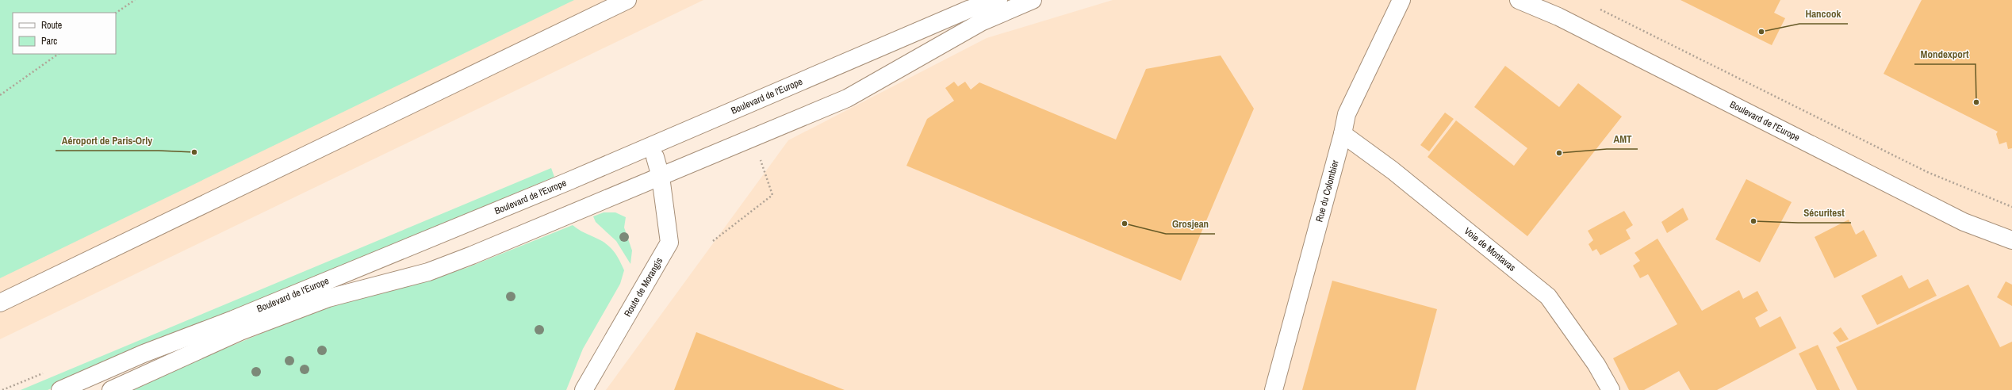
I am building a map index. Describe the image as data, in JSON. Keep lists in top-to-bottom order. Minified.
{"streets":{"main road":["Boulevard de l'Europe","Rue du Colombier","Voie de Montavas","Route de Morangis"]},"crossings":[["Boulevard de l'Europe","Route de Morangis"],["Rue du Colombier","Voie de Montavas"]],"places":["Hancook","Mondexport","Aéroport de Paris-Orly","AMT","Sécuritest","Grosjean"],"legend":["Route","Parc"]}
